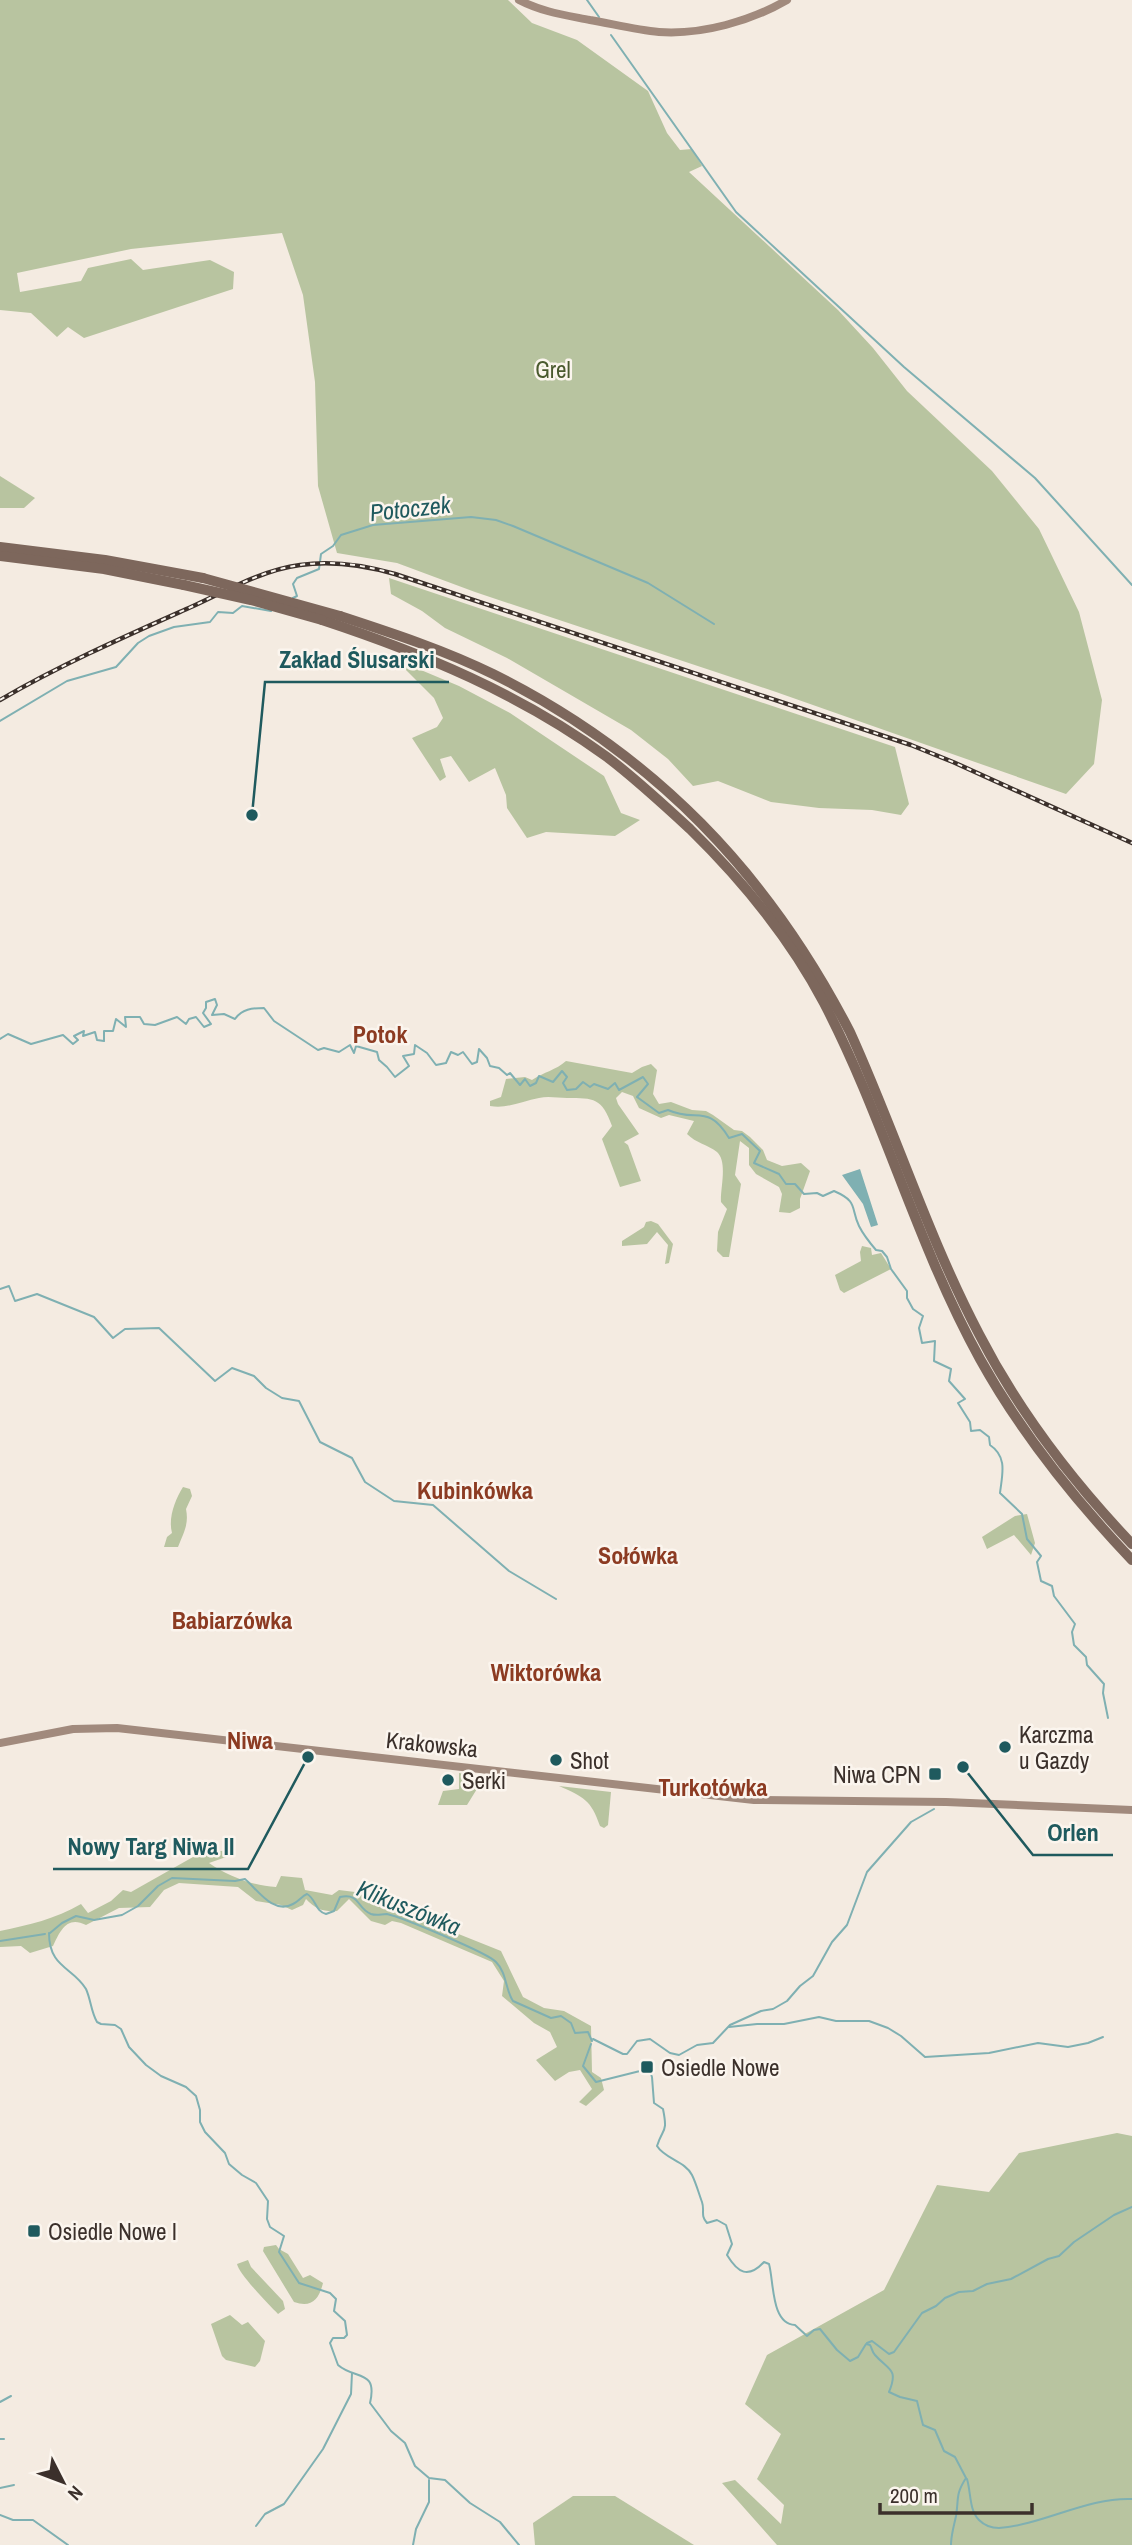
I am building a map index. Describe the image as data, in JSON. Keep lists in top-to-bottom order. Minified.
{"streets":{"main road":["Krakowska"]},"districts":["Potok","Kubinkówka","Sołówka","Babiarzówka","Wiktorówka","Niwa","Turkotówka"],"water":["Potoczek","Klikuszówka"],"parks":["Grel"],"places":{"other":["Zakład Ślusarski","Karczma u Gazdy","Nowy Targ Niwa II","Shot","Orlen","Serki"],"transit":["Niwa CPN","Osiedle Nowe","Osiedle Nowe I"]},"scale_bar":"200 m","north":"bottom right"}
